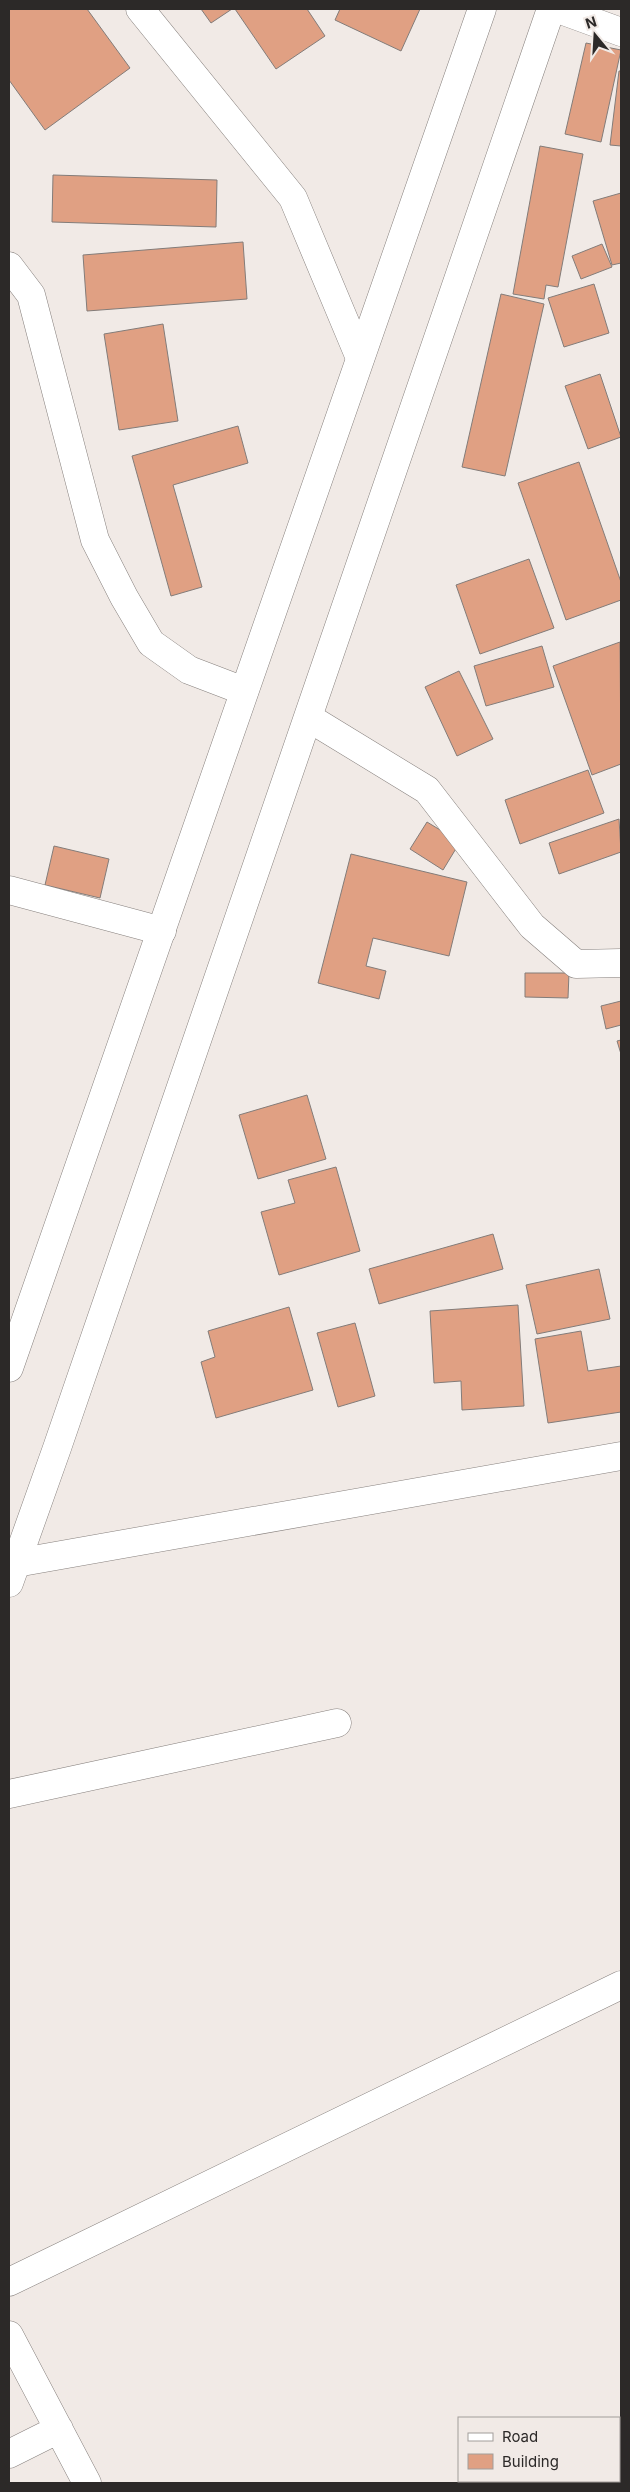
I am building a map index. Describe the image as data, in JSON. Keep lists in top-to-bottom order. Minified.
{"legend":["Road","Building"],"north":"top"}
